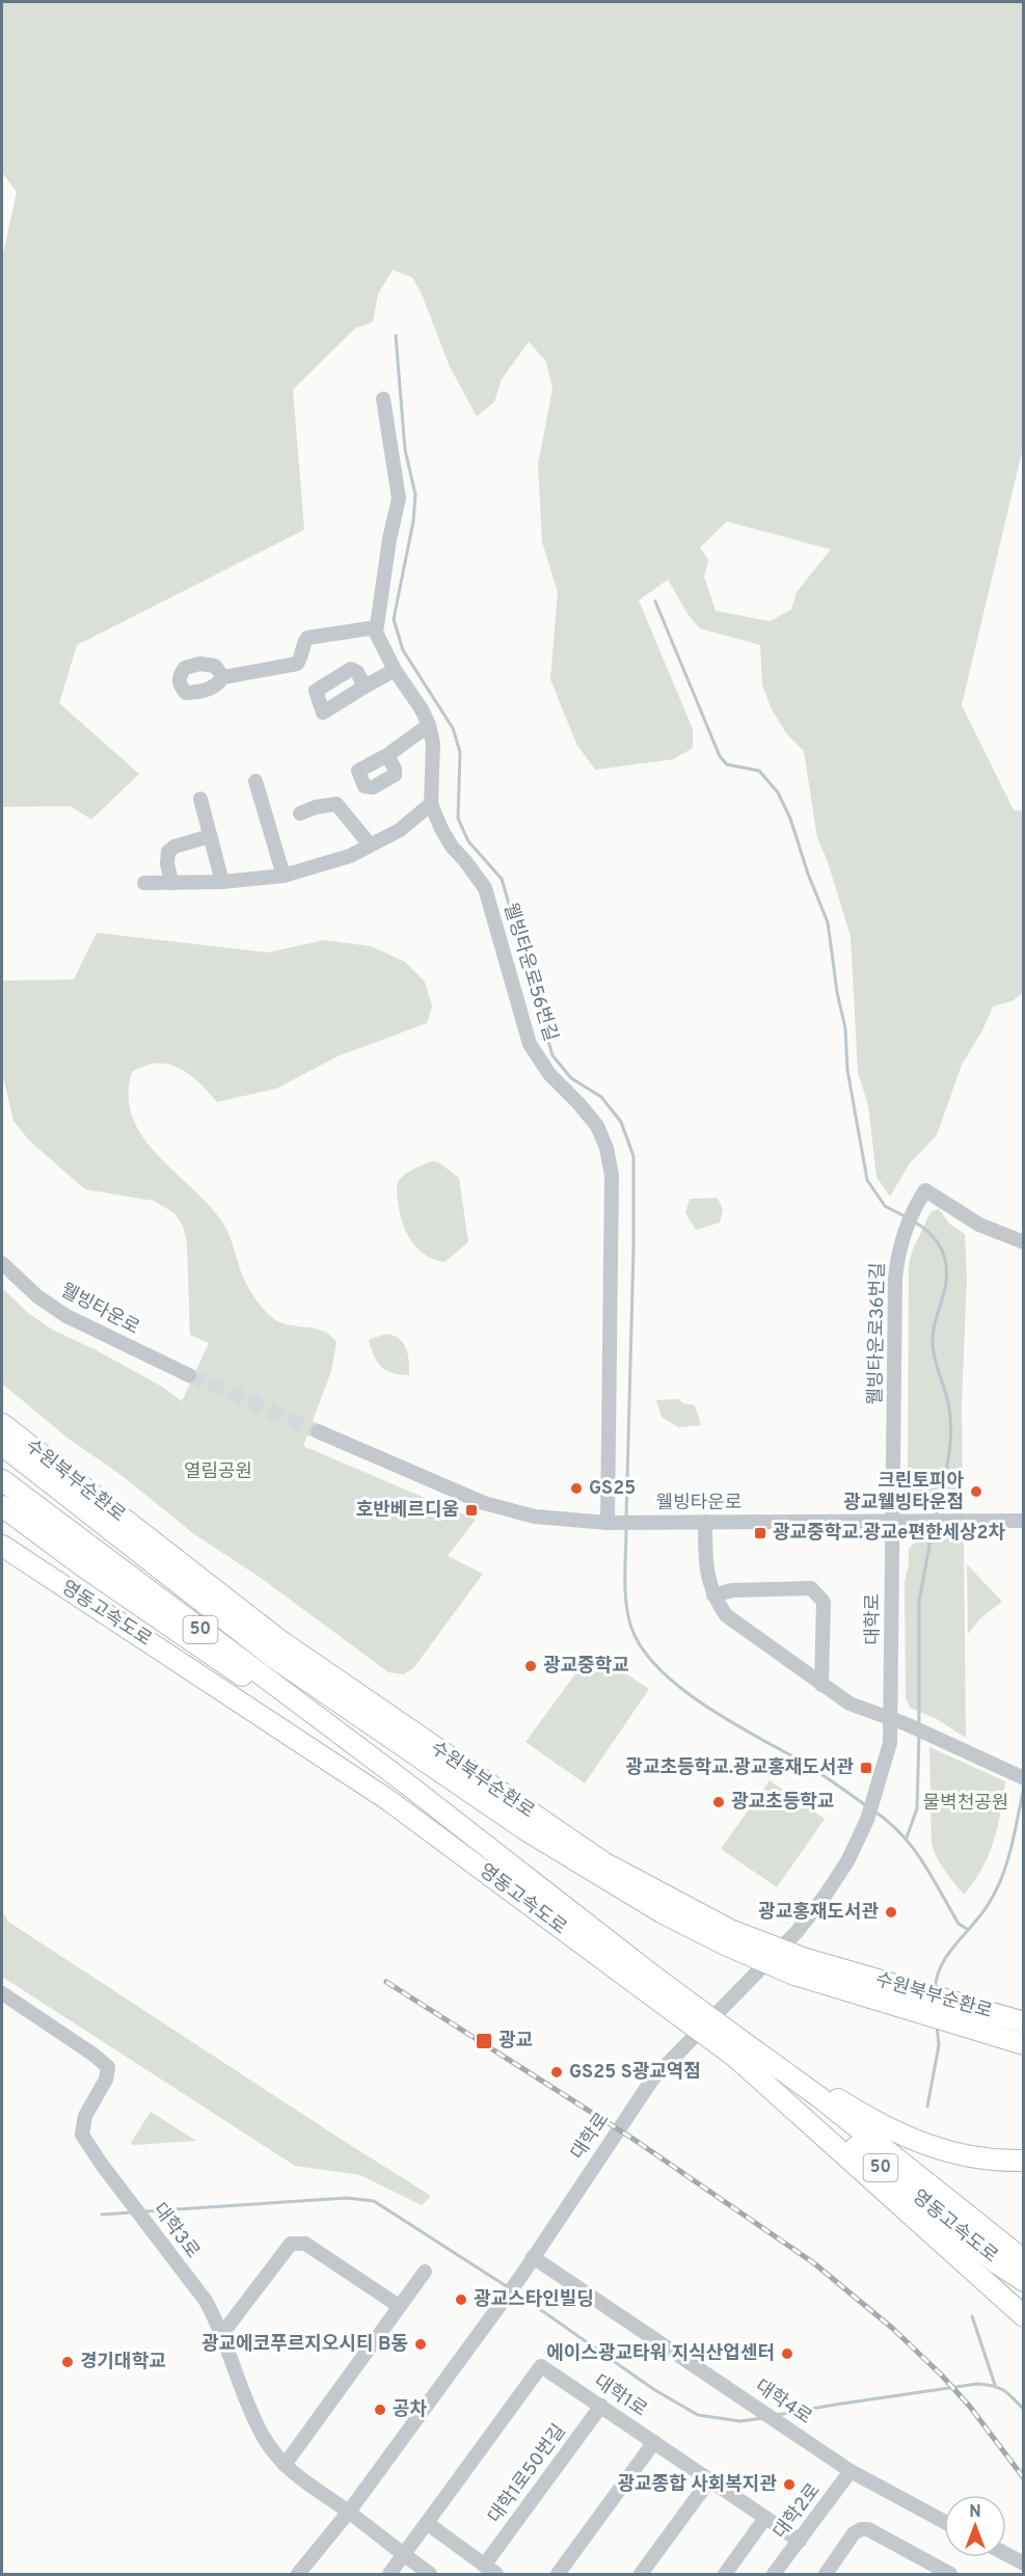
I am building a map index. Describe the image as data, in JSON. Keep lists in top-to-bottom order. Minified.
{"streets":{"highway":["수원북부순환로","영동고속도로","50"],"street":["웰빙타운로56번길","웰빙타운로","웰빙타운로36번길","대학로","대학3로","대학1로","대학4로","대학1로50번길","대학2로"]},"crossings":[["웰빙타운로56번길","웰빙타운로"],["웰빙타운로","웰빙타운로36번길"],["웰빙타운로","대학로"],["웰빙타운로36번길","대학로"],["대학로","대학3로"],["대학로","대학4로"],["대학1로","대학1로50번길"],["대학1로","대학2로"],["대학4로","대학2로"]],"parks":["열림공원","물벽천공원"],"places":{"other":["GS25","크린토피아 광교웰빙타운점","광교중학교","광교초등학교","광교홍재도서관","GS25 S광교역점","광교스타인빌딩","광교에코푸르지오시티 B동","에이스광교타워 지식산업센터","경기대학교","공차","광교종합 사회복지관"],"transit":["호반베르디움","광교중학교.광교e편한세상2차","광교초등학교.광교홍재도서관","광교"]},"north":"top"}
